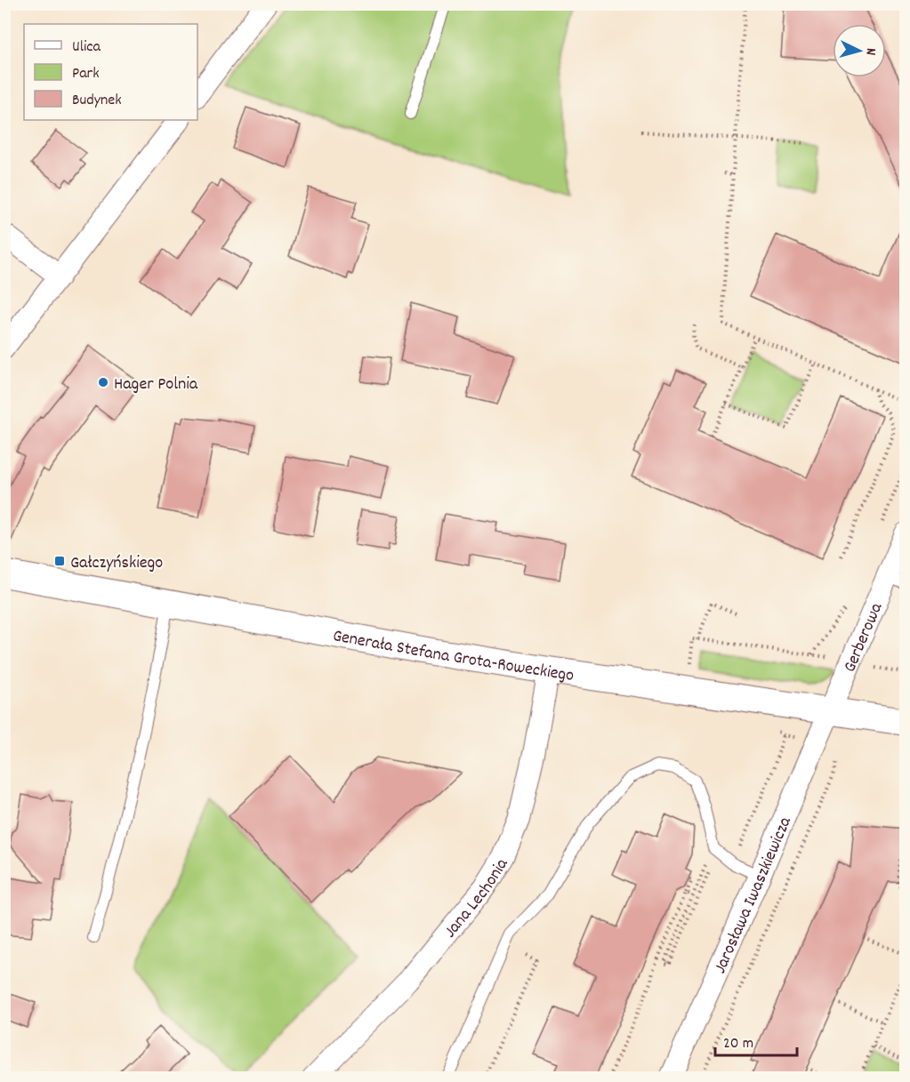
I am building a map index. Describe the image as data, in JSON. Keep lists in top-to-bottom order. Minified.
{"streets":{"street":["Gerberowa","Generała Stefana Grota-Roweckiego","Jarosława Iwaszkiewicza","Jana Lechonia"]},"crossings":[["Gerberowa","Generała Stefana Grota-Roweckiego"],["Gerberowa","Jarosława Iwaszkiewicza"],["Generała Stefana Grota-Roweckiego","Jarosława Iwaszkiewicza"],["Generała Stefana Grota-Roweckiego","Jana Lechonia"]],"places":{"other":["Hager Polnia"],"transit":["Gałczyńskiego"]},"legend":["Ulica","Park","Budynek"],"scale_bar":"20 m","north":"right"}
